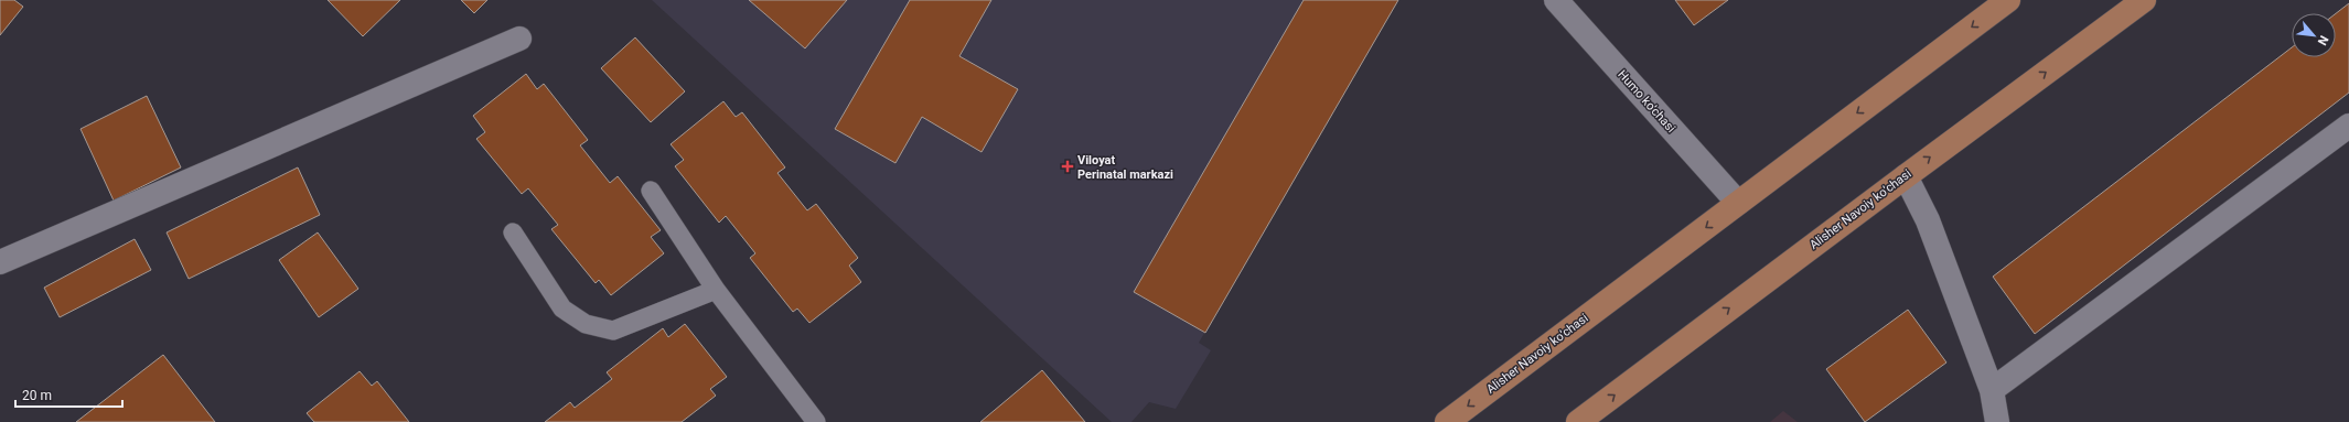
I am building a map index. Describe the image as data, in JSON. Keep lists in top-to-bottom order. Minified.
{"streets":{"main road":["Alisher Navoiy ko’chasi"],"street":["Humo ko'chasi"]},"crossings":[["Humo ko'chasi","Alisher Navoiy ko’chasi"]],"places":{"health":["Viloyat Perinatal markazi"]},"scale_bar":"20 m","north":"bottom right"}
